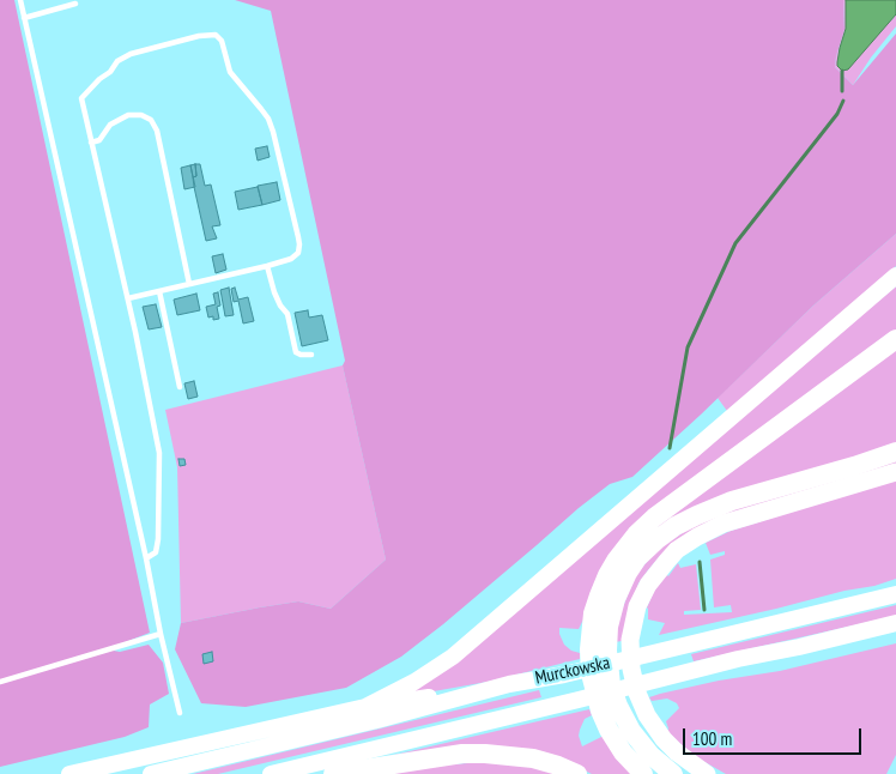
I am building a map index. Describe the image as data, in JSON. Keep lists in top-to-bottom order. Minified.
{"streets":{"main road":["Murckowska"]},"scale_bar":"100 m"}
